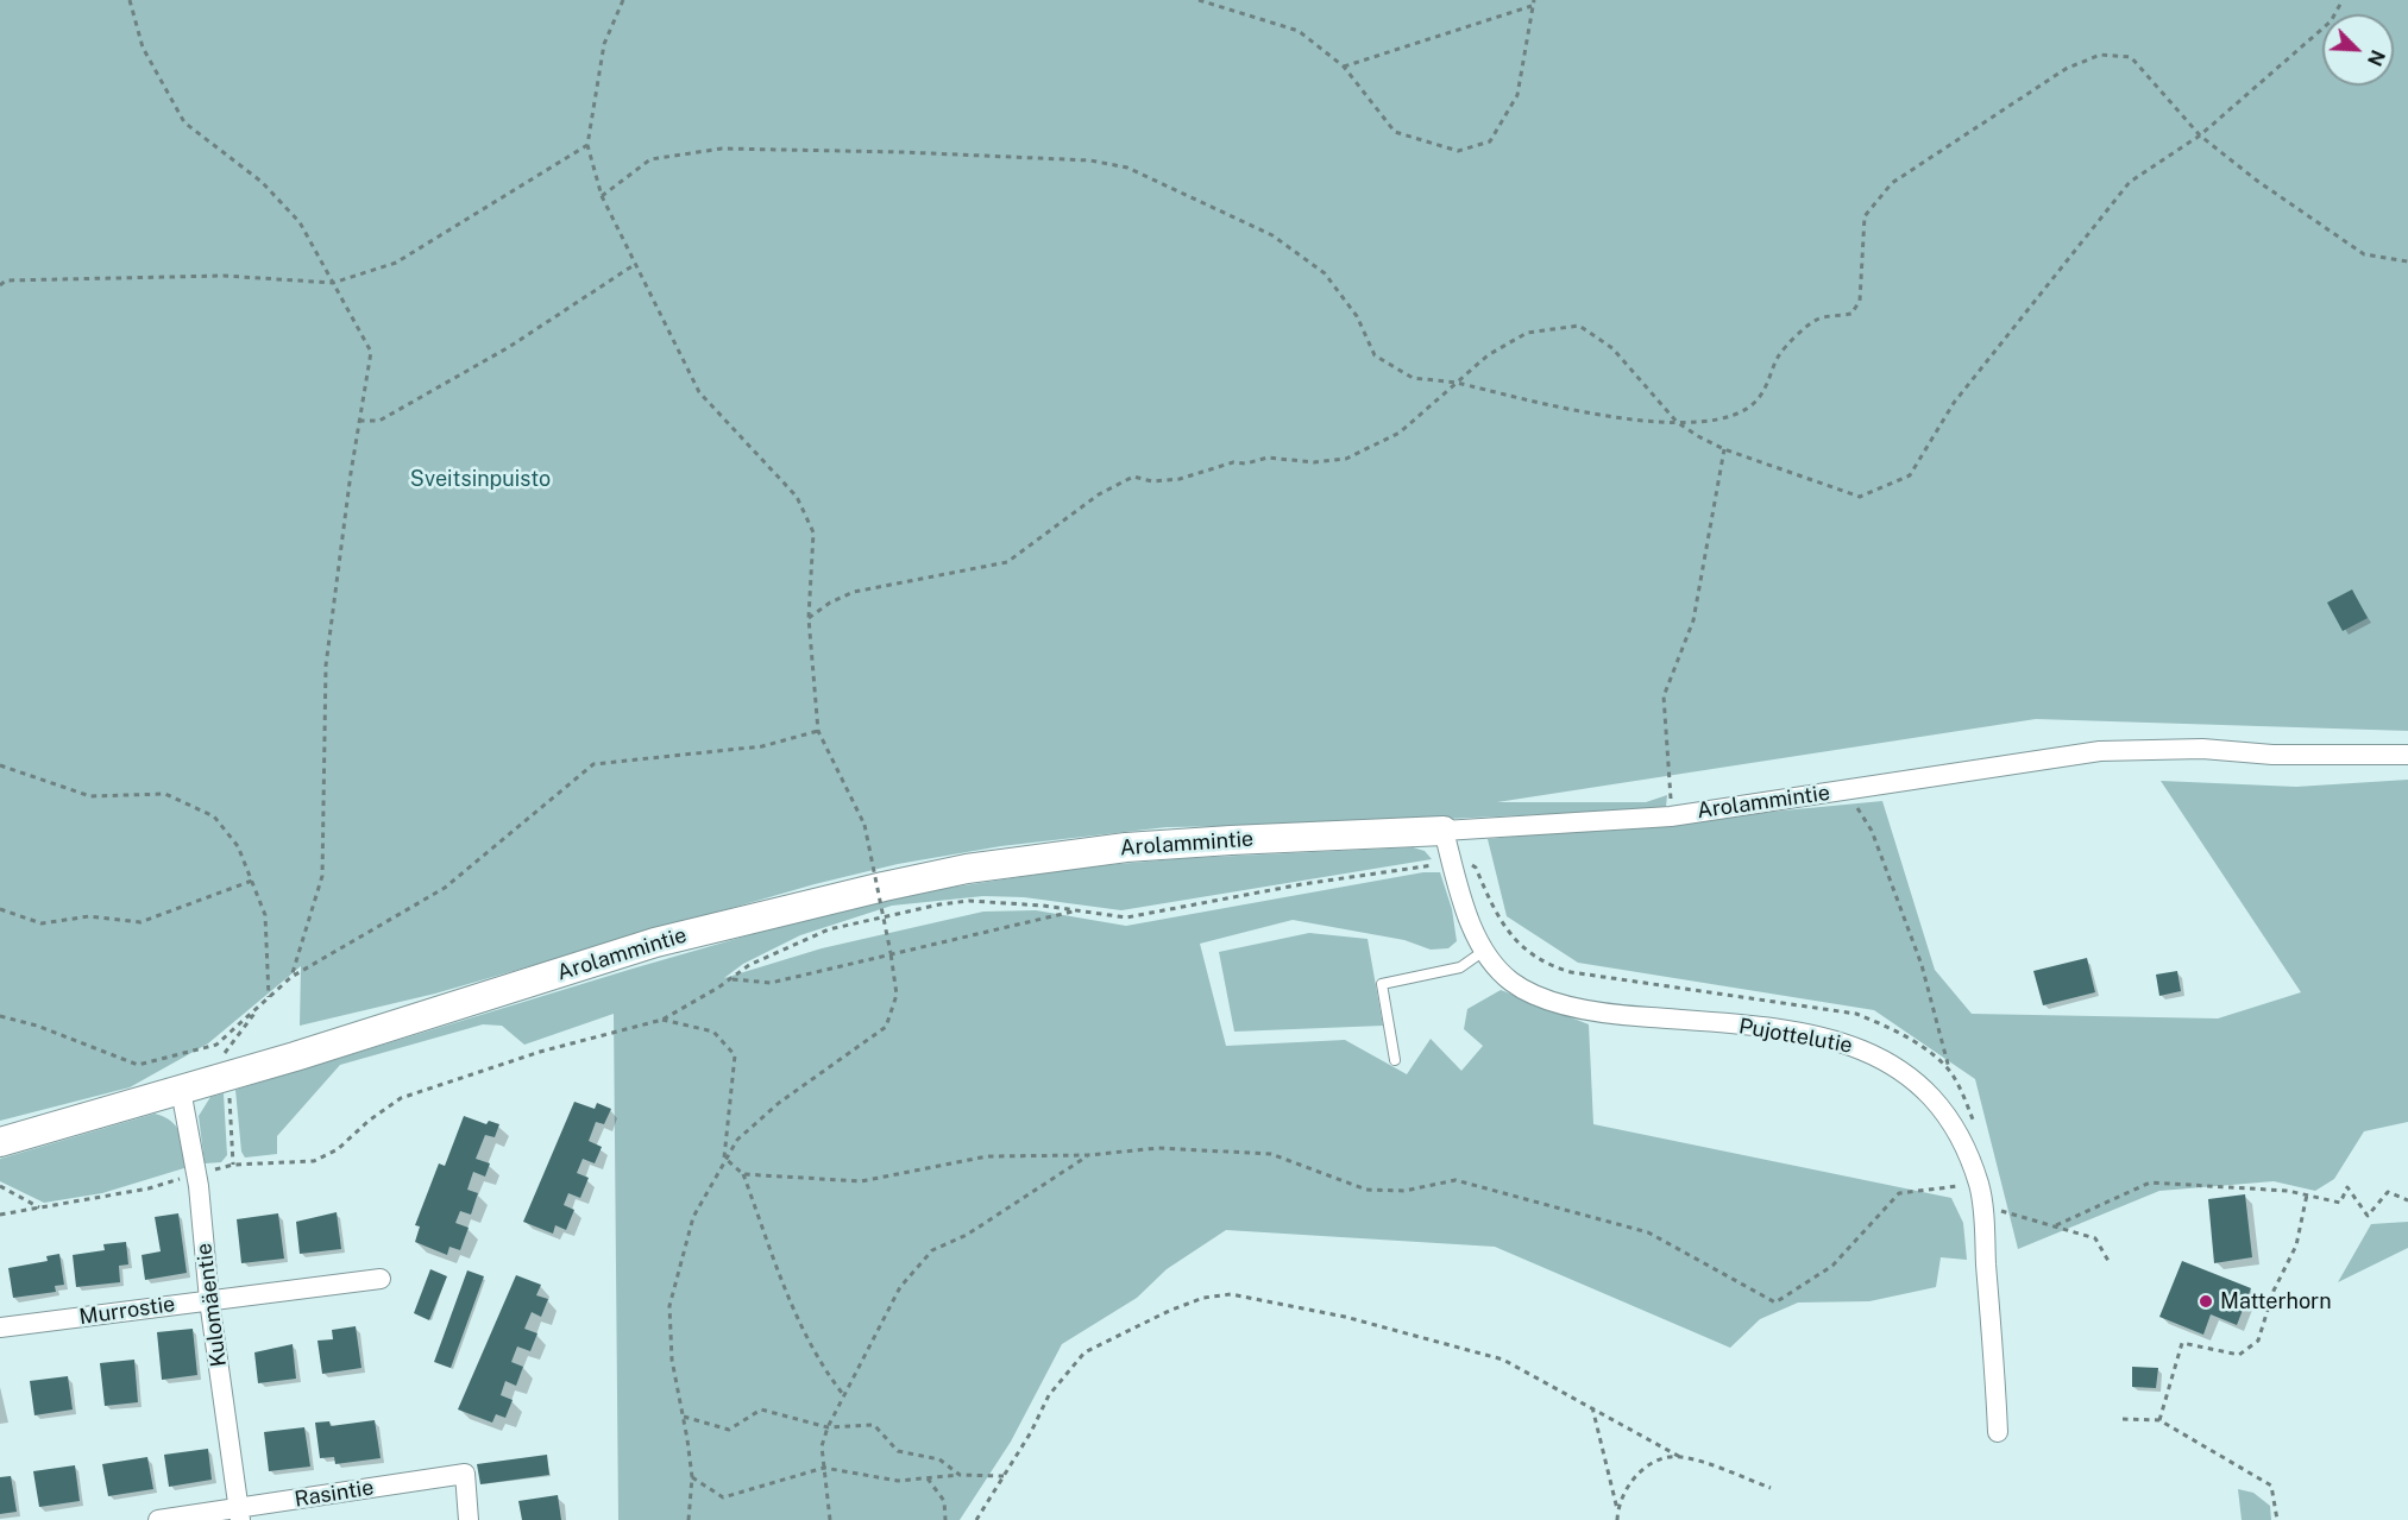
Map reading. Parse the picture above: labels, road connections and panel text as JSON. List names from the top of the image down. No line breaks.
{"streets":{"street":["Arolammintie","Pujottelutie","Kulomäentie","Murrostie","Rasintie"]},"crossings":[["Arolammintie","Pujottelutie"],["Arolammintie","Kulomäentie"],["Kulomäentie","Murrostie"],["Kulomäentie","Rasintie"]],"parks":["Sveitsinpuisto"],"places":["Matterhorn"],"north":"bottom right"}
